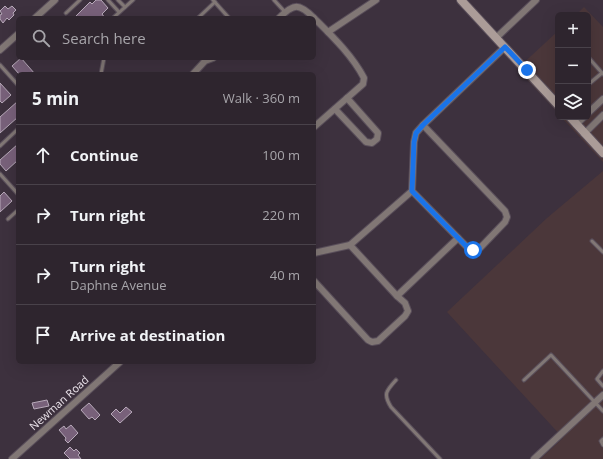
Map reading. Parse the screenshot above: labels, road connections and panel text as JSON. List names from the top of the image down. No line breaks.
{"streets":{"street":["Newman Road"]},"page":{"map_buttons":["+","−"],"search":"Search here","heading":["5 min","Walk · 360 m"],"list":[["Continue","100 m"],["Turn right","220 m"],["Turn right","Daphne Avenue","40 m"],"Arrive at destination"]}}
